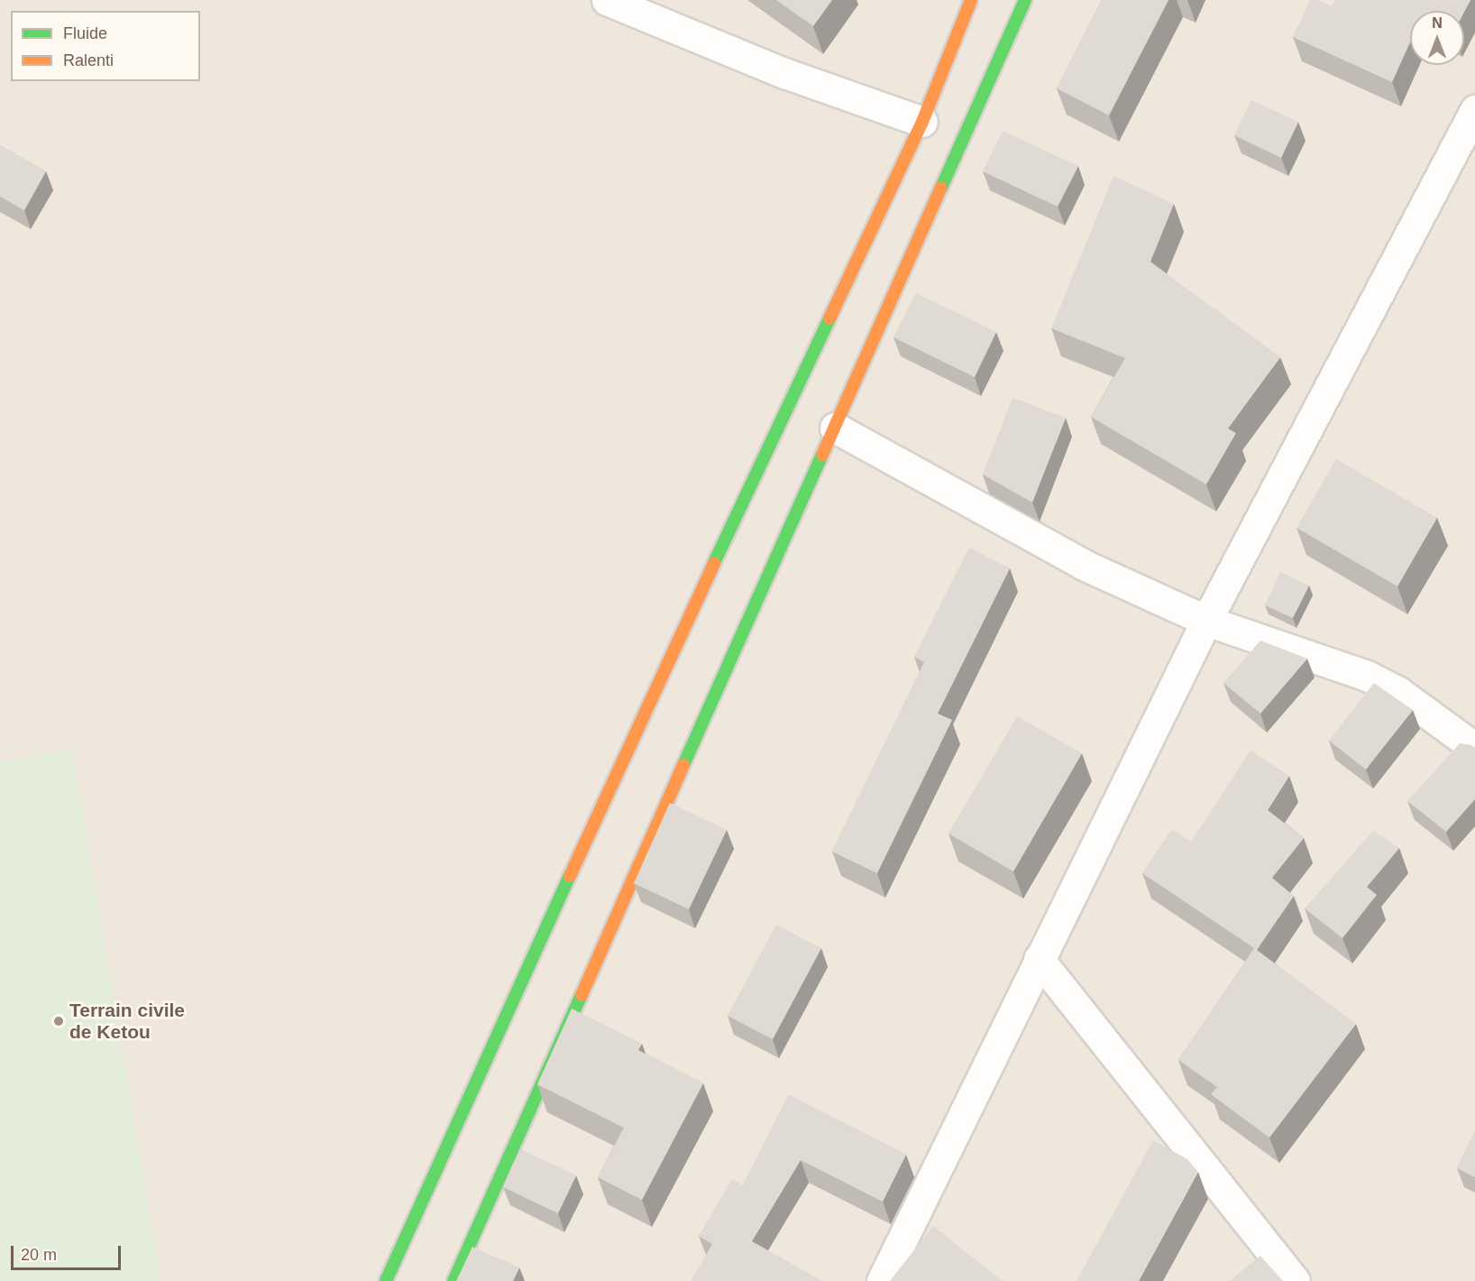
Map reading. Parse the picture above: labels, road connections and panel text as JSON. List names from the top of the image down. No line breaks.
{"places":["Terrain civile de Ketou"],"legend":["Fluide","Ralenti"],"scale_bar":"20 m","north":"top"}
